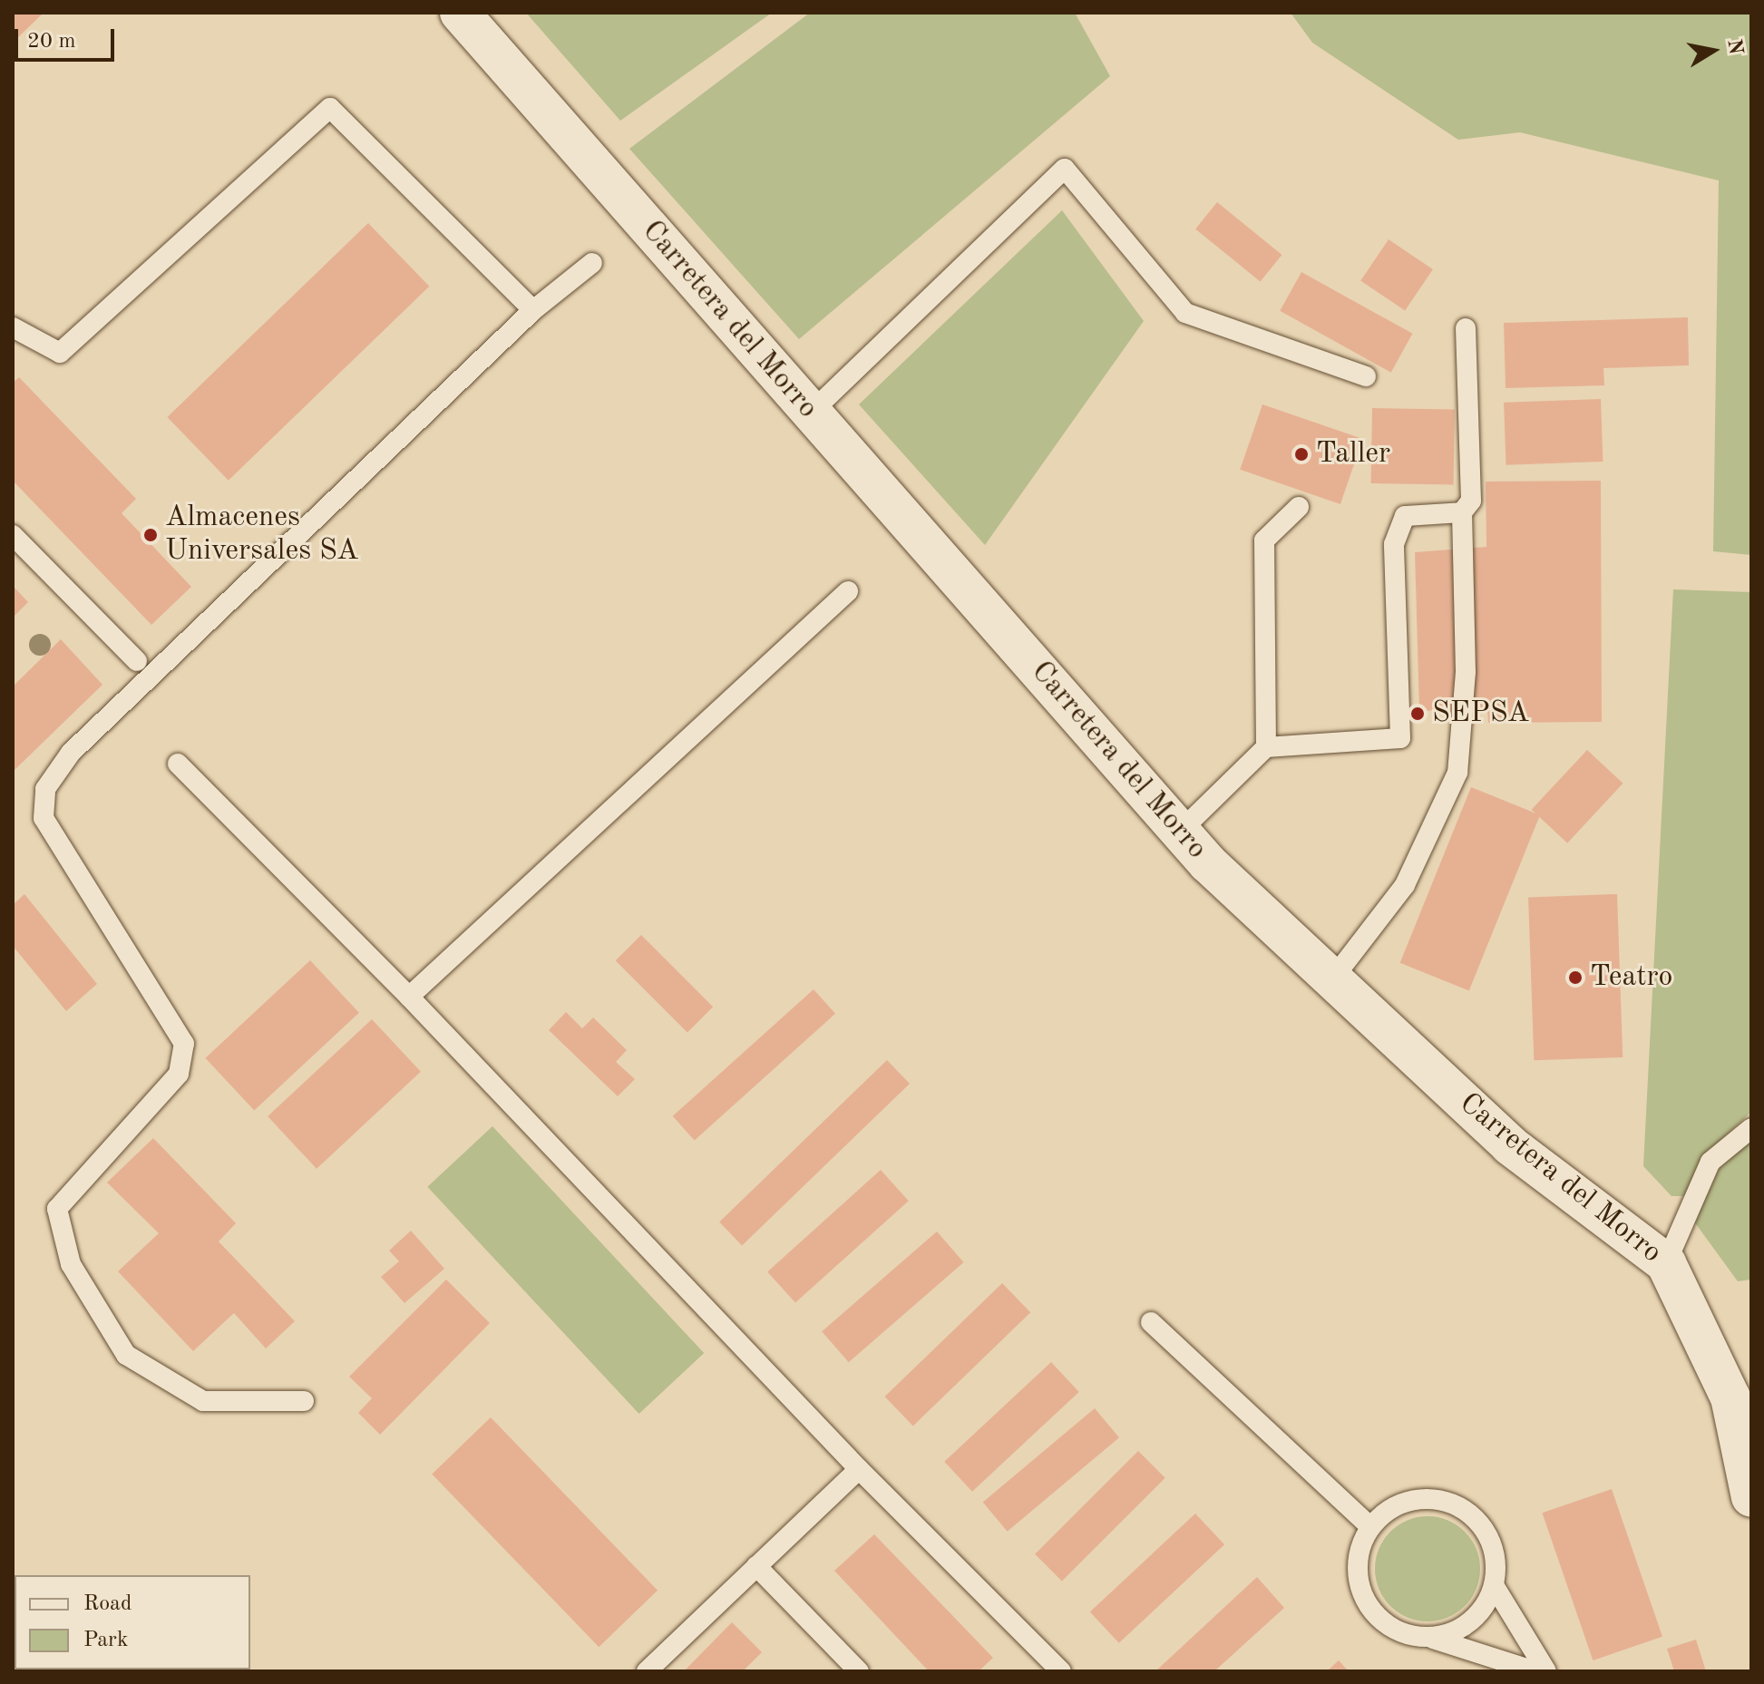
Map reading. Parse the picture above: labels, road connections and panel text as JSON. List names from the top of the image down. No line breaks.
{"streets":{"main road":["Carretera del Morro"]},"places":["Taller","Almacenes Universales SA","SEPSA","Teatro"],"legend":["Road","Park"],"scale_bar":"20 m","north":"right"}
